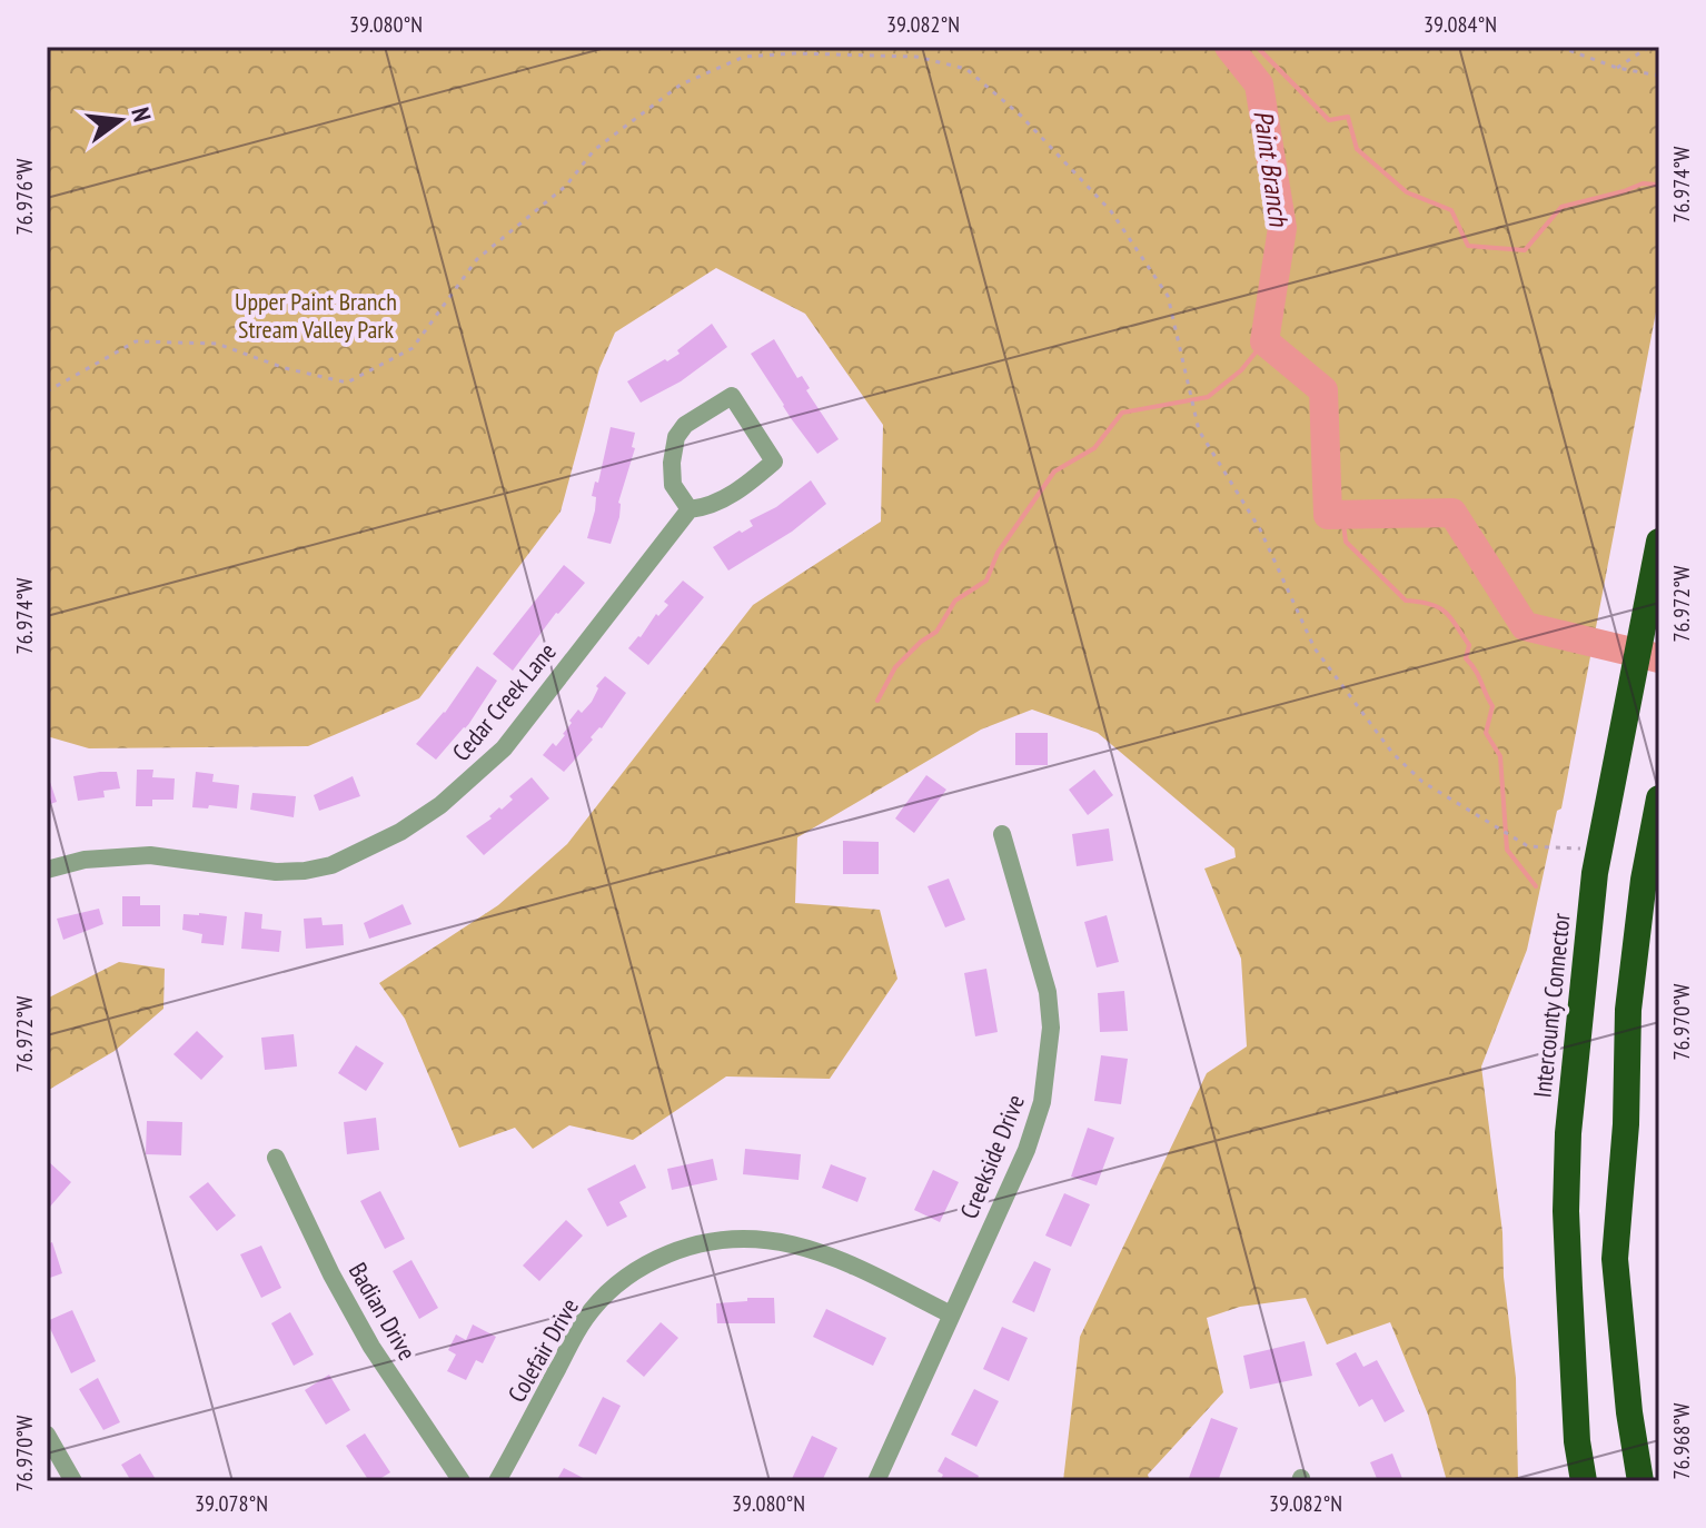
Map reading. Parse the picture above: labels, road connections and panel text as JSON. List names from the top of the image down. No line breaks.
{"streets":{"highway":["Intercounty Connector"],"street":["Cedar Creek Lane","Creekside Drive","Badian Drive","Colefair Drive"]},"crossings":[["Creekside Drive","Colefair Drive"]],"water":["Paint Branch"],"parks":["Upper Paint Branch Stream Valley Park"],"north":"right","coordinates":["39.080°N","39.082°N","39.084°N","76.974°W","76.976°W","76.972°W","76.970°W","76.968°W","39.078°N"]}
